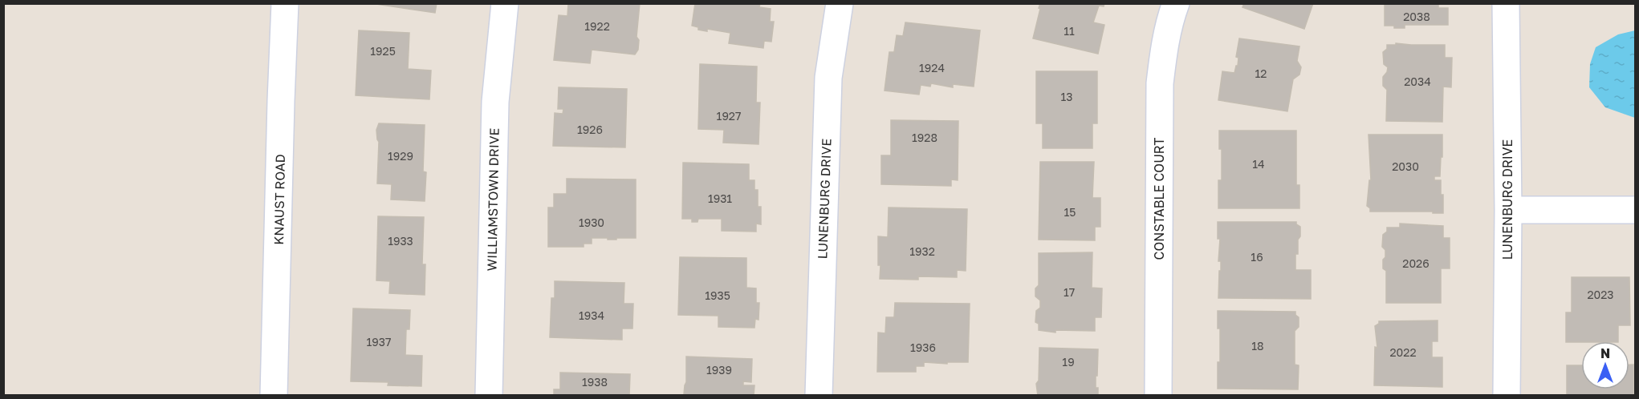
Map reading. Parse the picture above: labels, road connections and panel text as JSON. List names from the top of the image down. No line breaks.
{"streets":{"street":["LUNENBURG DRIVE","CONSTABLE COURT","KNAUST ROAD","WILLIAMSTOWN DRIVE"]},"house_numbers":["2038","1922","11","1925","1924","12","2034","13","1927","1926","1928","1929","14","2030","1931","15","1930","1933","1932","16","2026","17","2023","1935","1934","1937","18","1936","2022","19","1939","1938"],"north":"top"}
